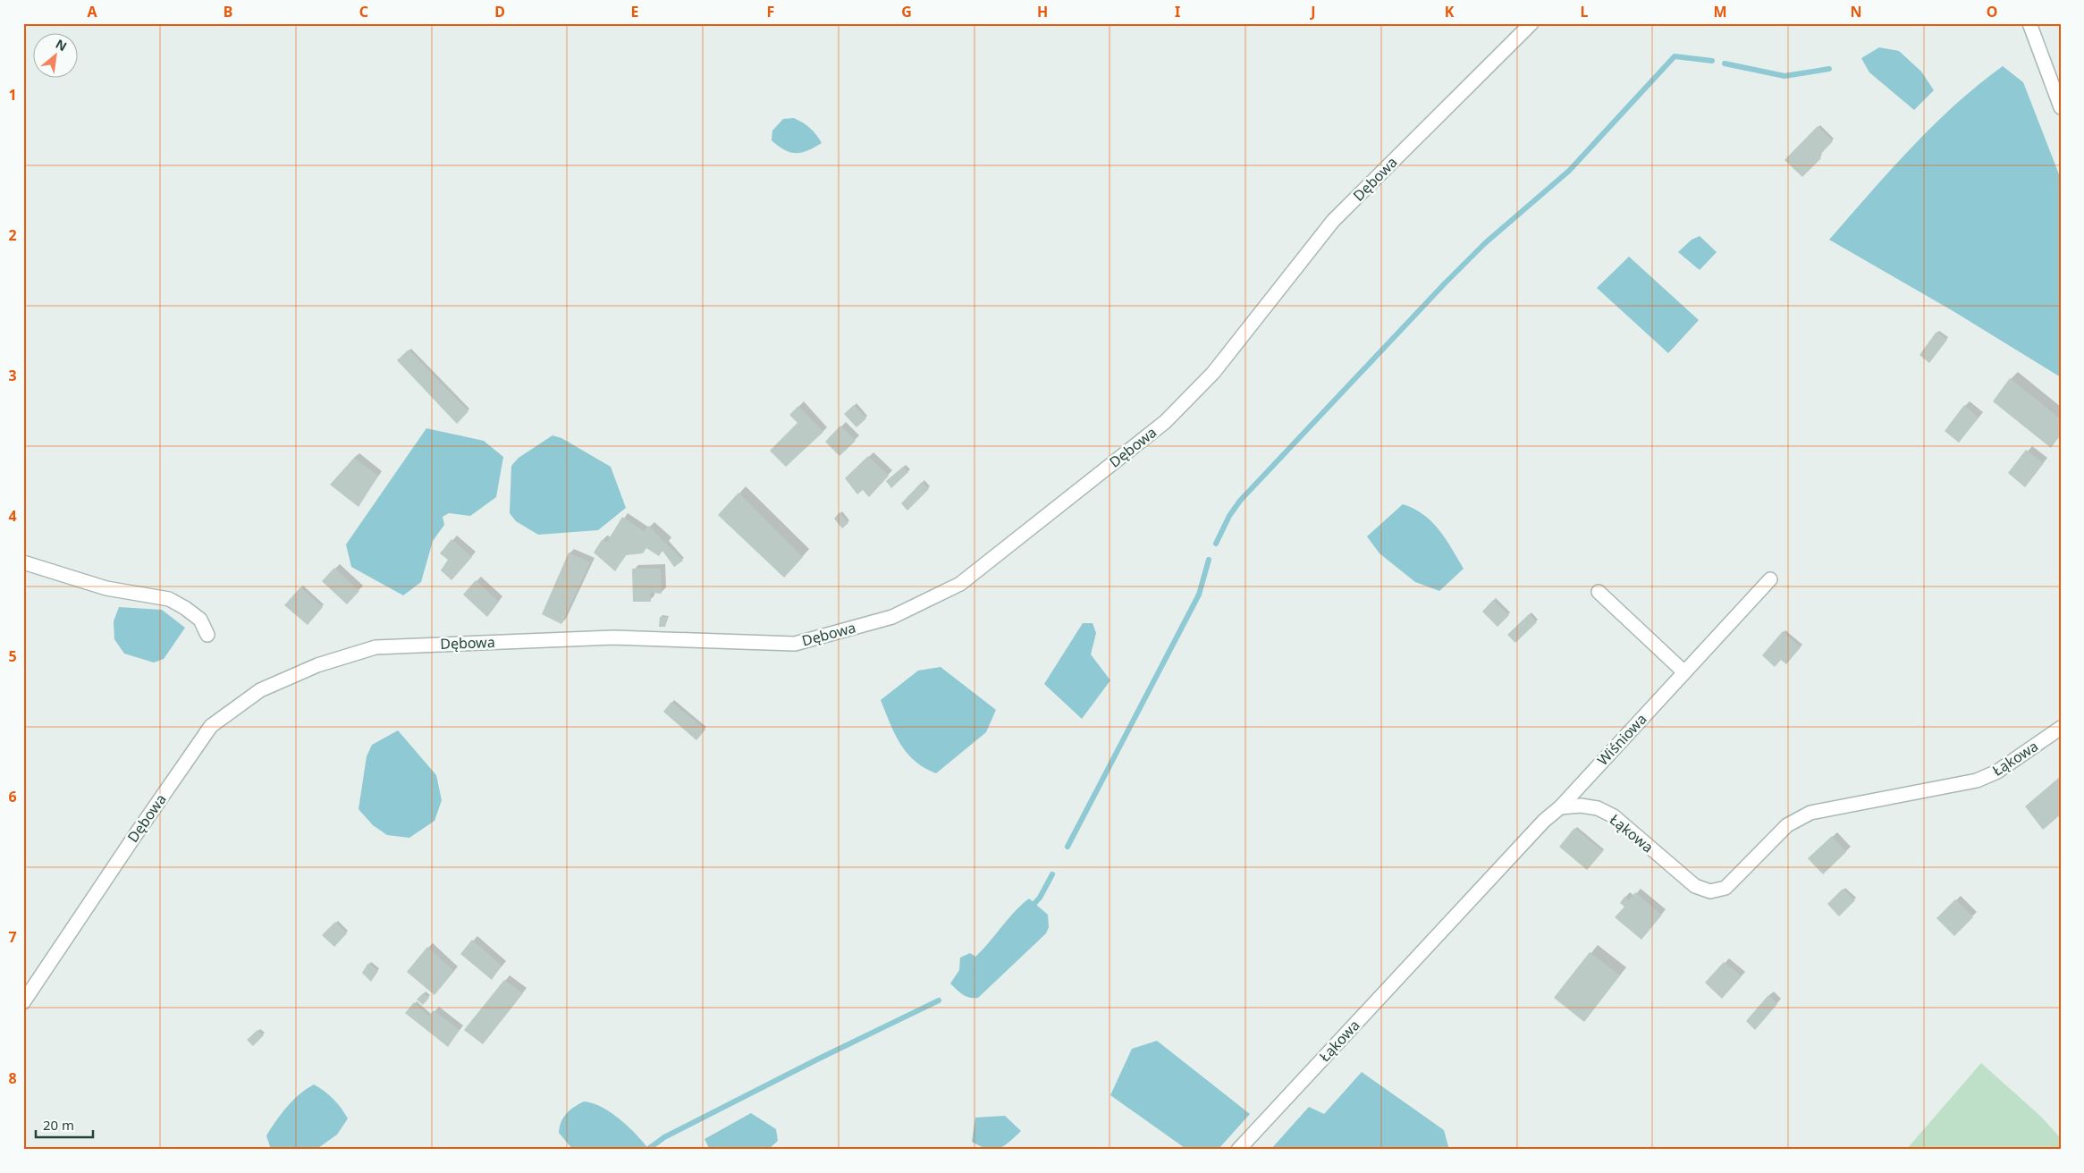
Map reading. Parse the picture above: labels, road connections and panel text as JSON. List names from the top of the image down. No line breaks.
{"streets":{"street":["Dębowa","Wiśniowa","Łąkowa"]},"crossings":[["Wiśniowa","Łąkowa"]],"scale_bar":"20 m","north":"top right","grid":{"columns":["A","B","C","D","E","F","G","H","I","J","K","L","M","N","O"],"rows":["1","2","3","4","5","6","7","8"]}}
